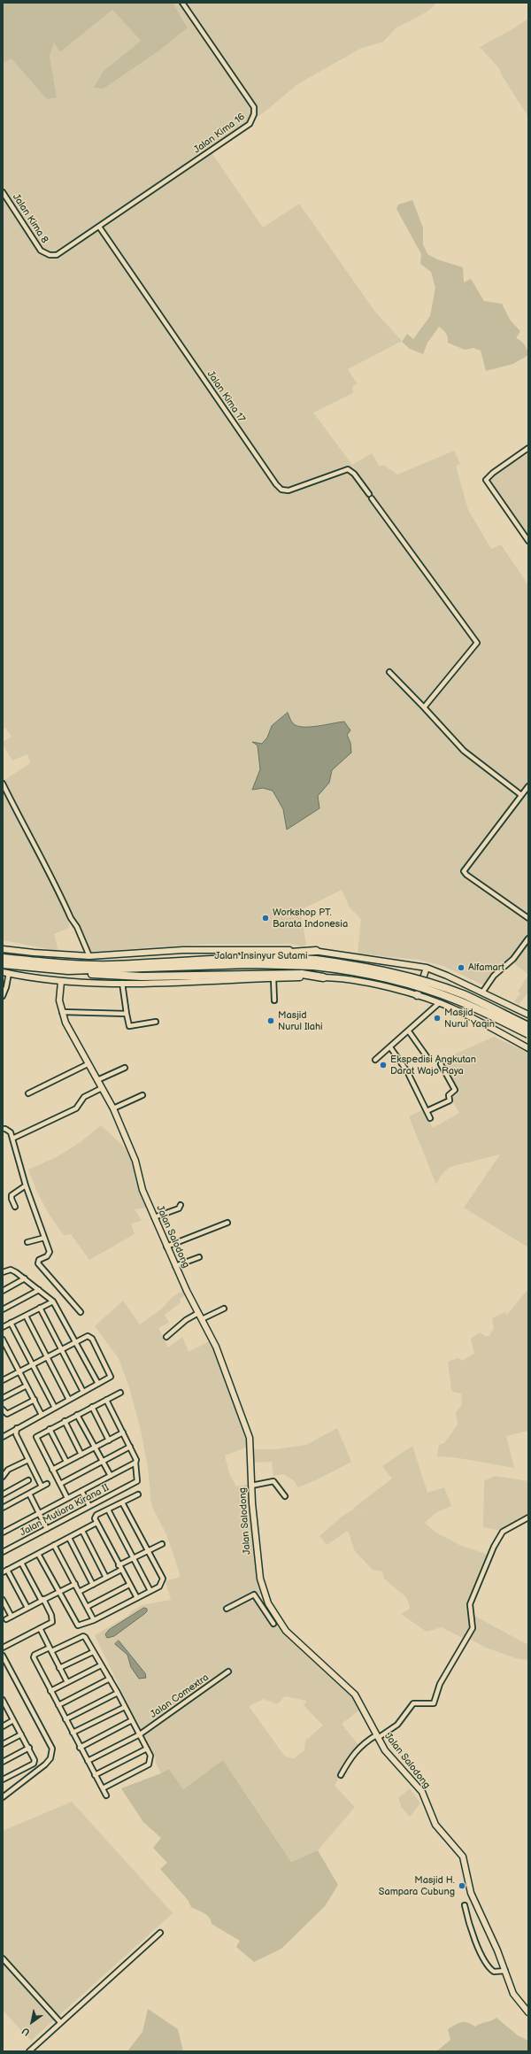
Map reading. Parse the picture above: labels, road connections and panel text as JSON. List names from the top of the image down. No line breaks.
{"streets":{"highway":["Jalan Insinyur Sutami"],"street":["Jalan Kima 16","Jalan Kima 8","Jalan Kima 17","Jalan Salodong","Jalan Mutiara Kirana II","Jalan Comextra"]},"crossings":[["Jalan Kima 16","Jalan Kima 8"],["Jalan Kima 16","Jalan Kima 17"],["Jalan Kima 8","Jalan Kima 17"]],"places":["Workshop PT. Barata Indonesia","Alfamart","Masjid Nurul Yaqin","Masjid Nurul Ilahi","Ekspedisi Angkutan Darat Wajo Raya","Masjid H. Sampara Cubung"],"north":"bottom left"}
